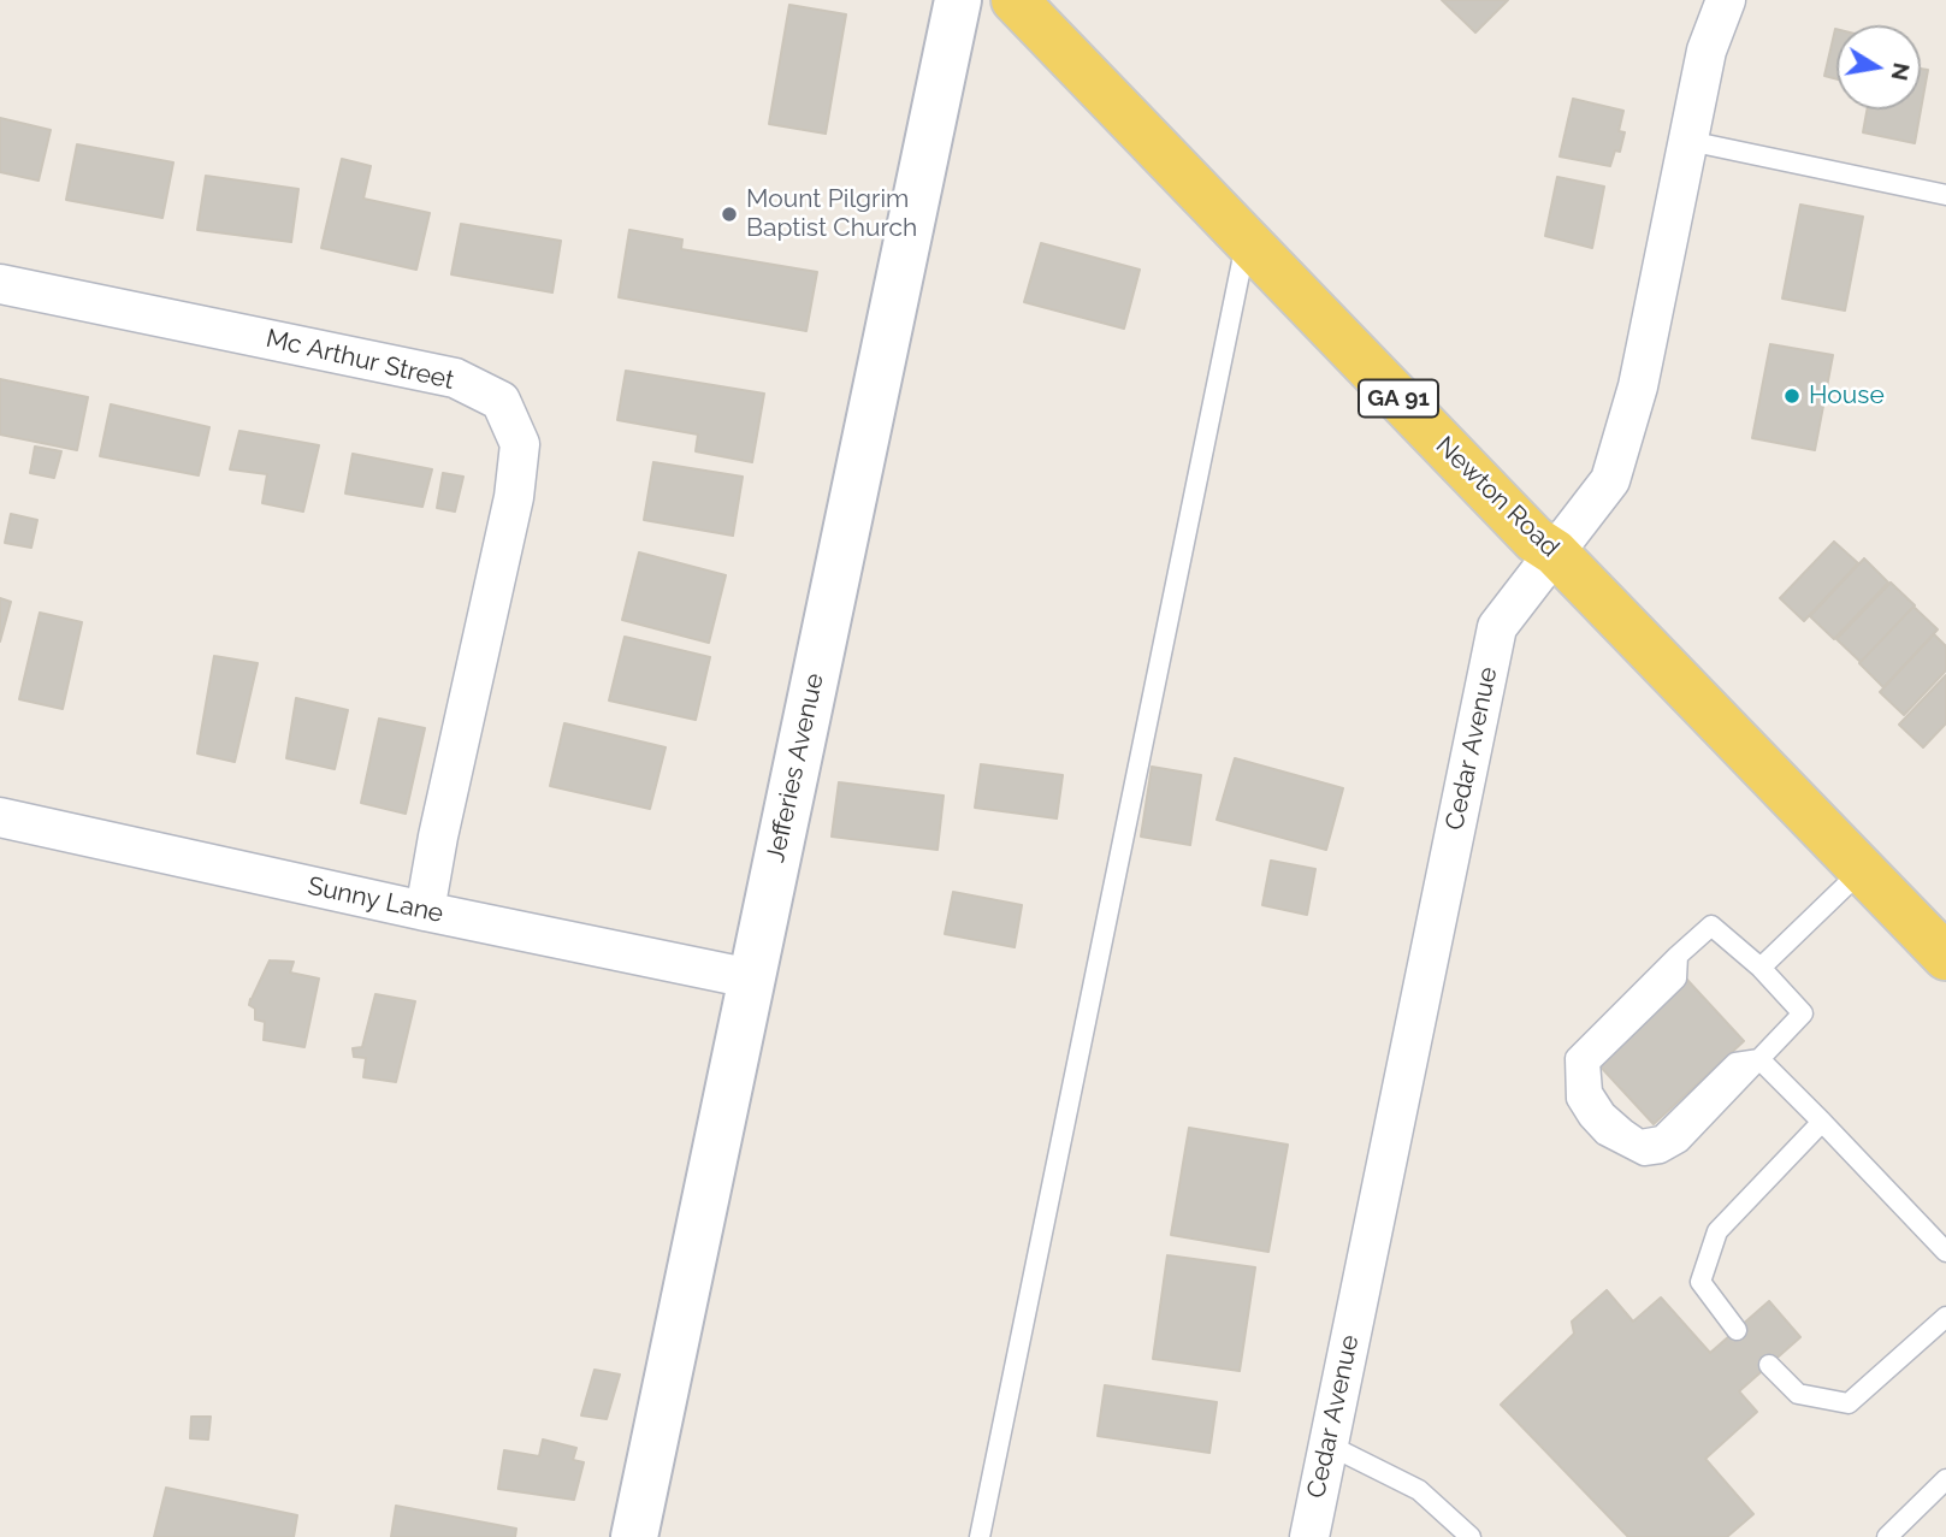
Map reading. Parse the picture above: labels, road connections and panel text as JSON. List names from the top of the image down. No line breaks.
{"streets":{"main road":["GA 91","Newton Road"],"street":["Mc Arthur Street","Cedar Avenue","Jefferies Avenue","Sunny Lane"]},"crossings":[["Mc Arthur Street","Sunny Lane"],["Newton Road","Cedar Avenue"],["Jefferies Avenue","Sunny Lane"]],"places":["Mount Pilgrim Baptist Church","House"],"north":"right"}
